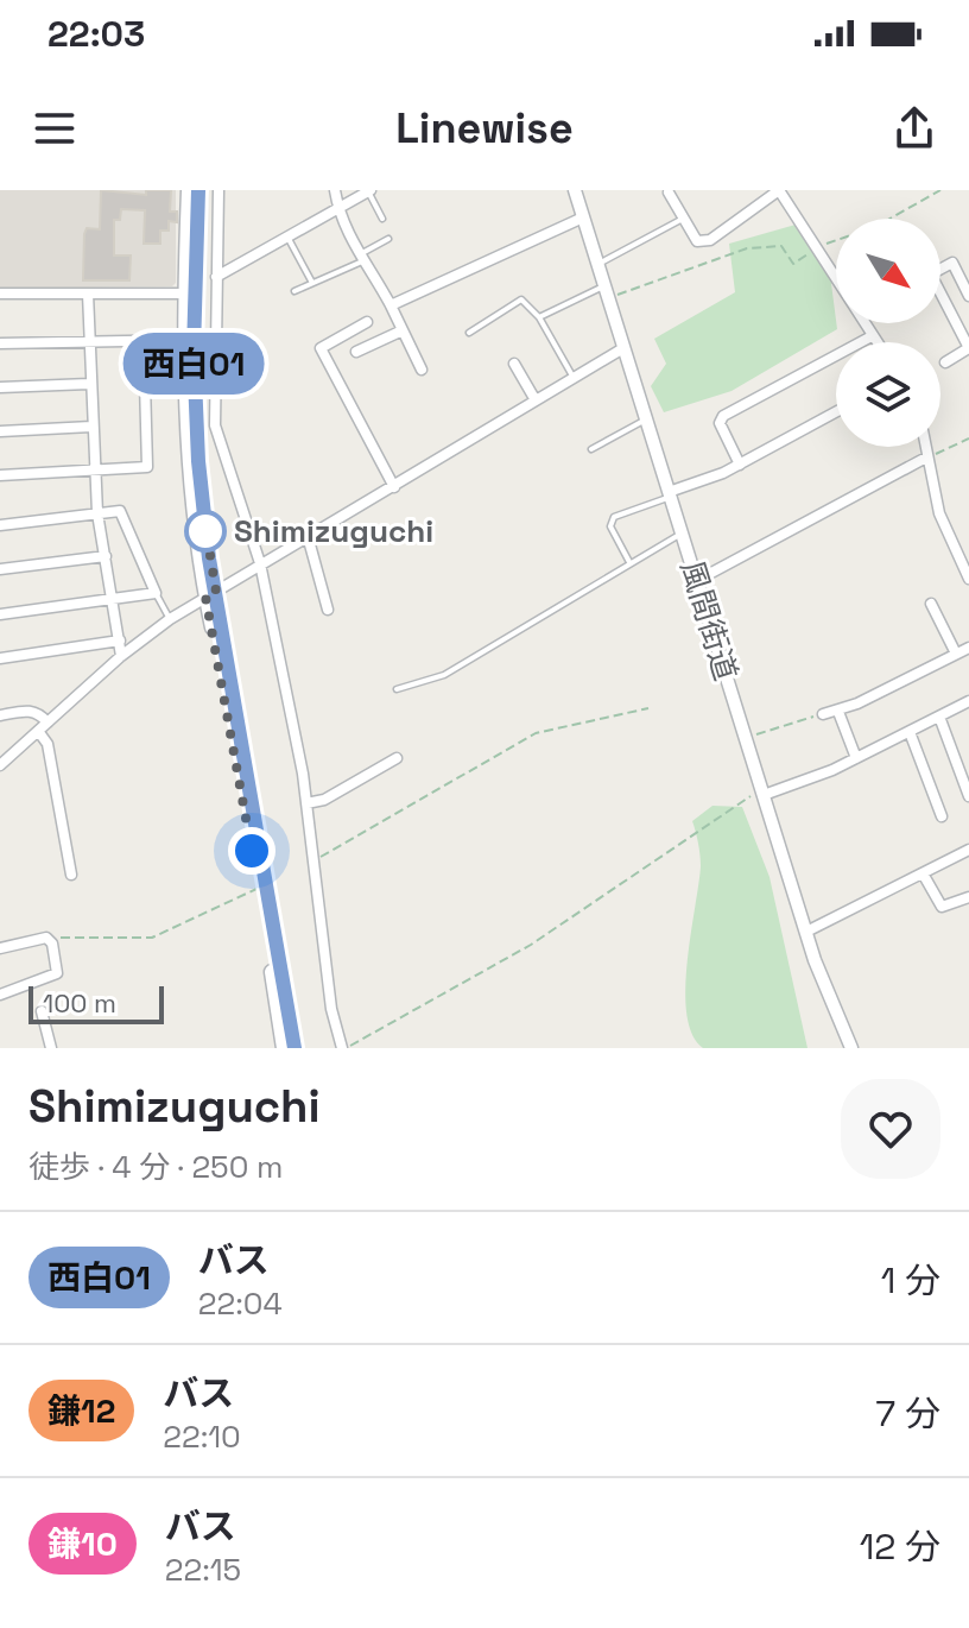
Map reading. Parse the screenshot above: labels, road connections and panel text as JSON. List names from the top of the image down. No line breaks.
{"streets":{"street":["風間街道"]},"places":["Shimizuguchi"],"lines":["bus line 西白01"],"scale_bar":"100 m","north":"bottom right","page":{"status":"22:03","header":"Linewise","on_map":"西白01","scale":"100 m","heading":["Shimizuguchi","徒歩 · 4 分 · 250 m"],"list":[{"mark":"西白01","name":"バス","note":"22:04","value":"1 分"},{"mark":"鎌12","name":"バス","note":"22:10","value":"7 分"},{"mark":"鎌10","name":"バス","note":"22:15","value":"12 分"}]}}
